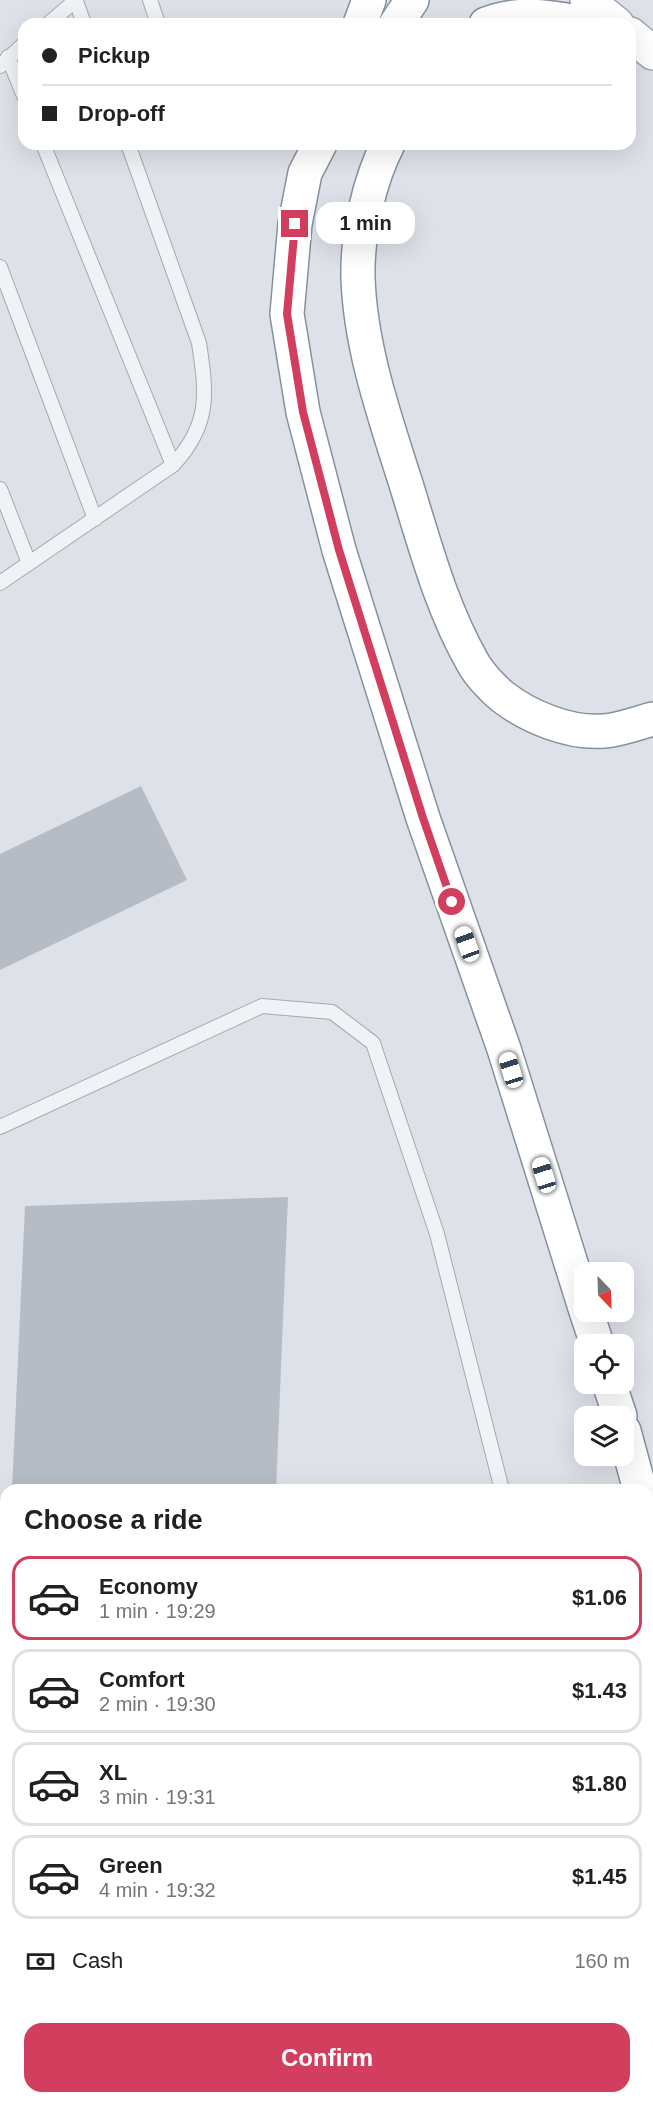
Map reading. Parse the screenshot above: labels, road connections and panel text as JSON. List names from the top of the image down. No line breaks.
{"north":"bottom right","page":{"banner":["Pickup","Drop-off"],"bubble":"1 min","heading":"Choose a ride","list":[{"name":"Economy","note":"1 min · 19:29","value":"$1.06"},{"name":"Comfort","note":"2 min · 19:30","value":"$1.43"},{"name":"XL","note":"3 min · 19:31","value":"$1.80"},{"name":"Green","note":"4 min · 19:32","value":"$1.45"}],"pay":["Cash","160 m"],"buttons":"Confirm"}}
